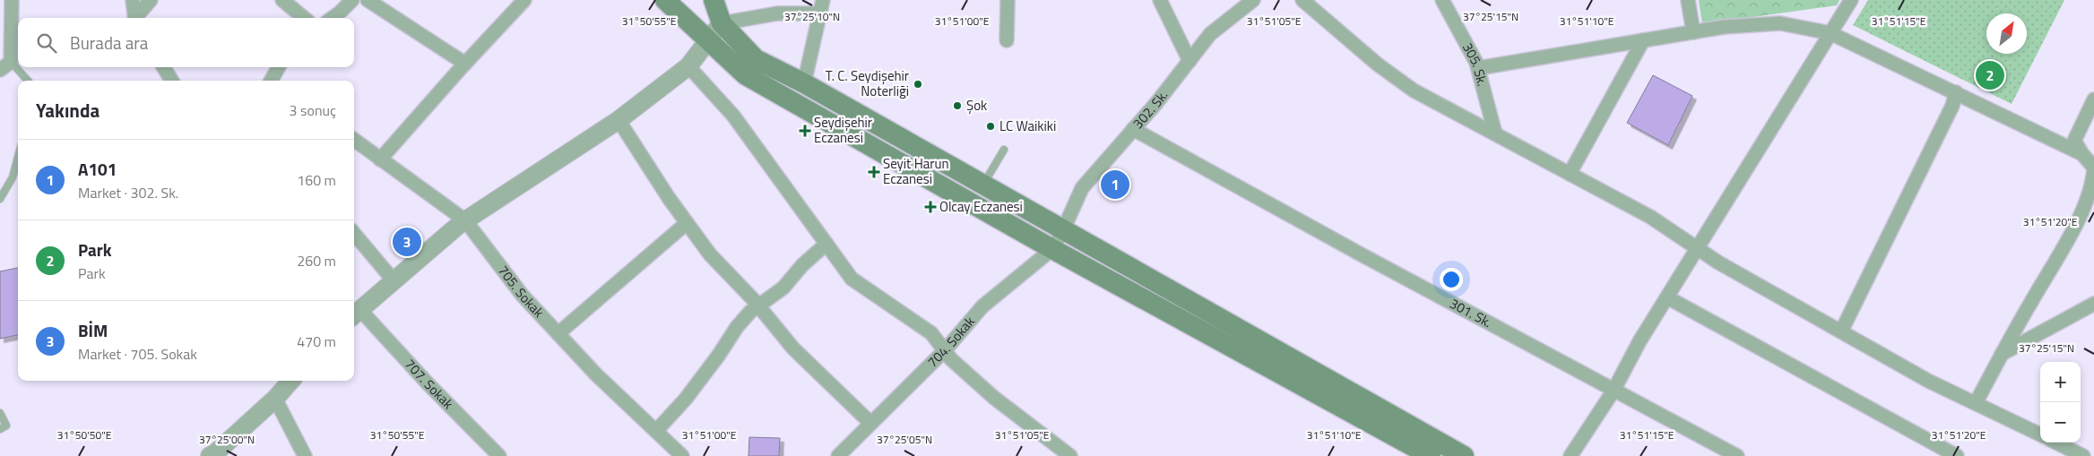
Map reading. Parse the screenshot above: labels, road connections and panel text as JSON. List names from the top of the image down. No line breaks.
{"streets":{"street":["305. Sk.","302. Sk.","705. Sokak","301. Sk.","704. Sokak","707. Sokak"]},"crossings":[["302. Sk.","301. Sk."],["302. Sk.","704. Sokak"]],"places":{"other":["T. C. Seydişehir Noterliği","Şok","LC Waikiki"],"health":["Seydişehir Eczanesi","Seyit Harun Eczanesi","Olcay Eczanesi"]},"north":"top right","page":{"search":"Burada ara","pins":["2","1","3"],"heading":["Yakında","3 sonuç"],"list":[{"mark":"1","name":"A101","note":"Market · 302. Sk.","value":"160 m"},{"mark":"2","name":"Park","note":"Park","value":"260 m"},{"mark":"3","name":"BİM","note":"Market · 705. Sokak","value":"470 m"}],"map_buttons":["+","−"]},"coordinates":["37°25'10\"N","37°25'15\"N","31°51'15\"E","31°51'00\"E","31°51'10\"E","31°50'55\"E","31°51'05\"E","31°51'20\"E","31°50'50\"E","37°25'00\"N","37°25'05\"N"]}
